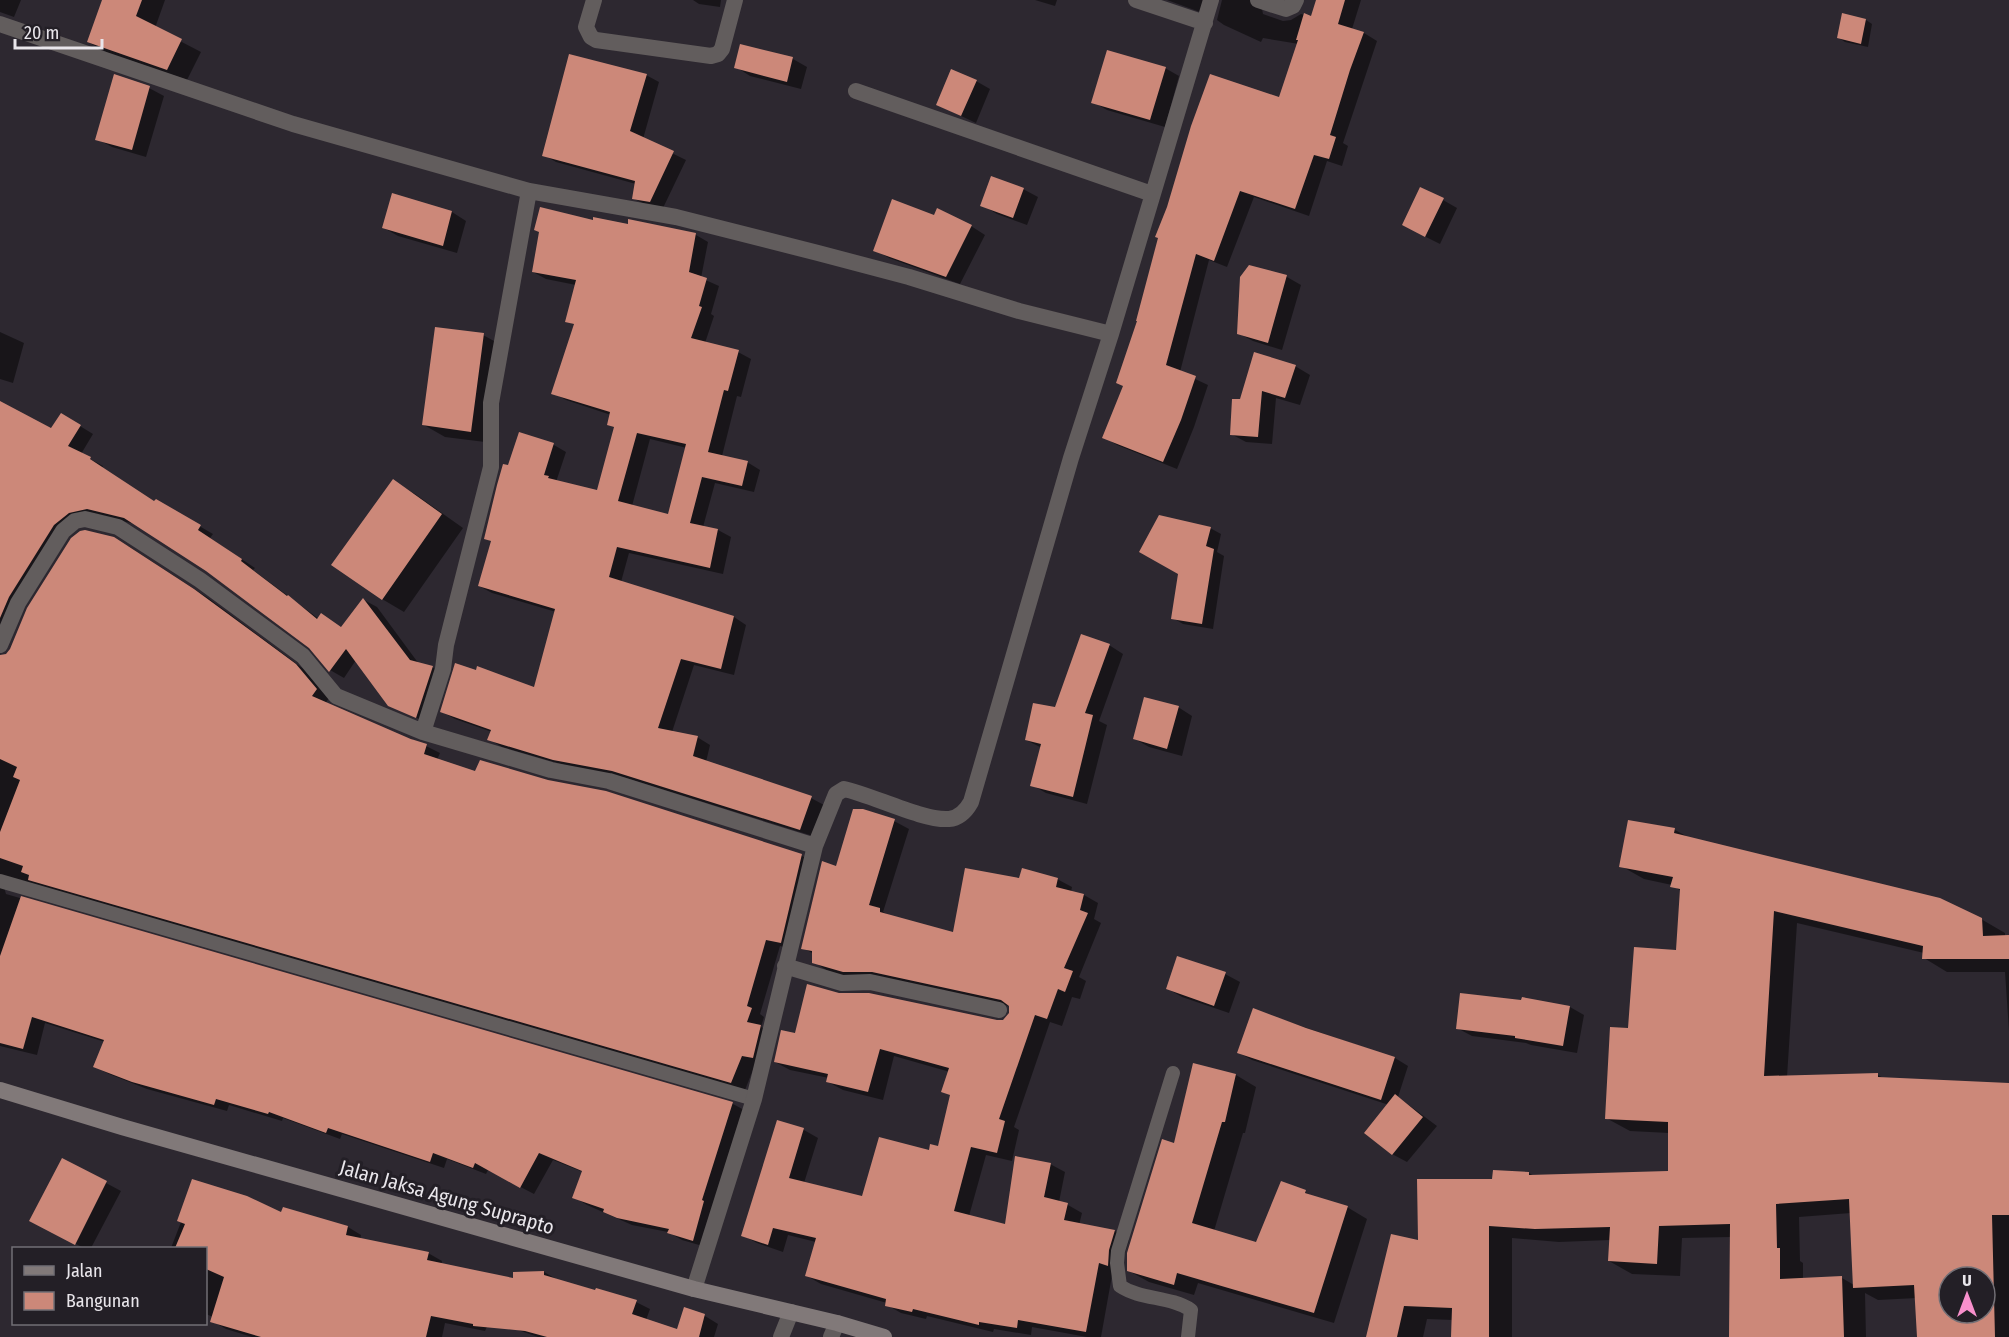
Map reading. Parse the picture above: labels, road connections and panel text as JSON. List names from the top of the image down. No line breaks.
{"streets":{"main road":["Jalan Jaksa Agung Suprapto"]},"legend":["Jalan","Bangunan"],"scale_bar":"20 m","north":"top"}
